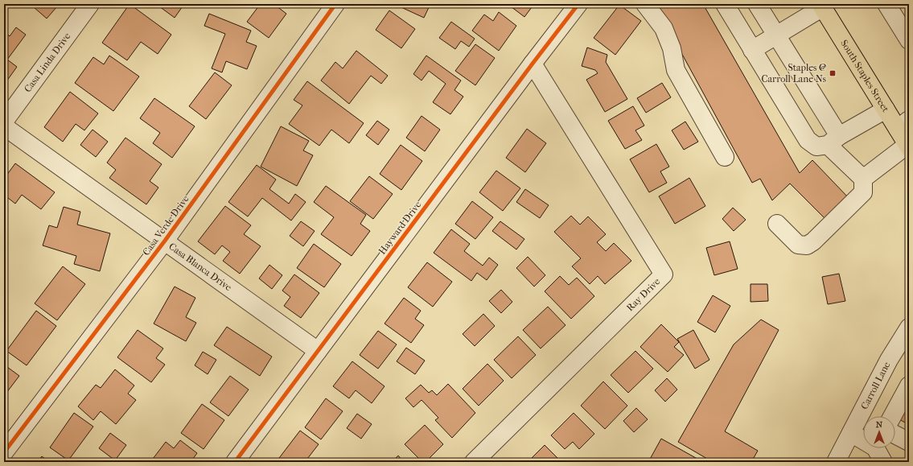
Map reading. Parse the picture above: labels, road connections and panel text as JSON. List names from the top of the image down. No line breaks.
{"streets":{"main road":["South Staples Street"],"street":["Casa Linda Drive","Casa Verde Drive","Hayward Drive","Casa Blanca Drive","Ray Drive","Carroll Lane"]},"crossings":[["Casa Verde Drive","Casa Blanca Drive"],["Hayward Drive","Casa Blanca Drive"],["Hayward Drive","Ray Drive"]],"places":{"transit":["Staples @ Carroll Lane Ns"]},"north":"top"}
